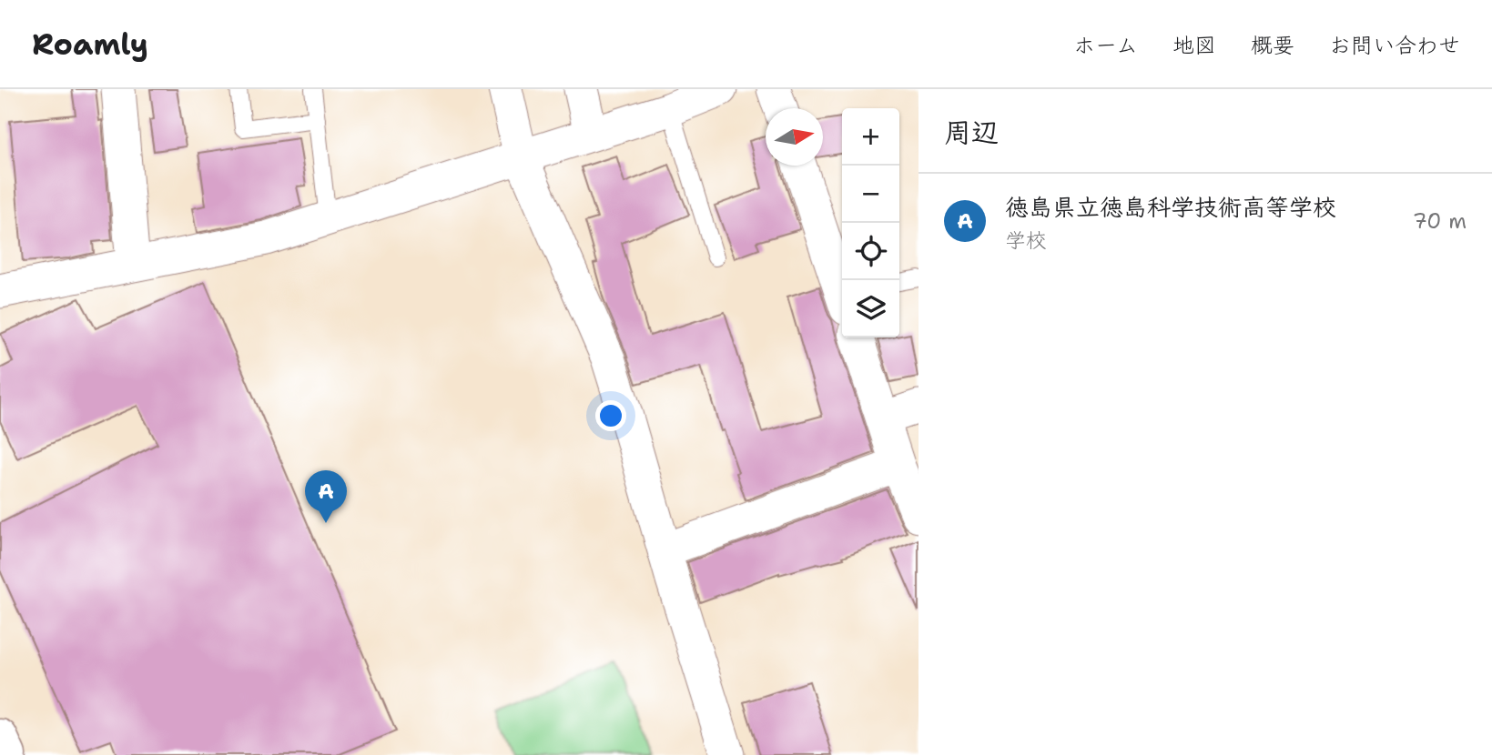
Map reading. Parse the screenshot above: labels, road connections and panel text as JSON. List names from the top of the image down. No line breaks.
{"north":"right","page":{"header":"Roamly","nav":["ホーム","地図","概要","お問い合わせ"],"heading":"周辺","map_buttons":["+","−"],"list":[{"mark":"A","name":"徳島県立徳島科学技術高等学校","note":"学校","value":"70 m"}],"pins":"A"}}
